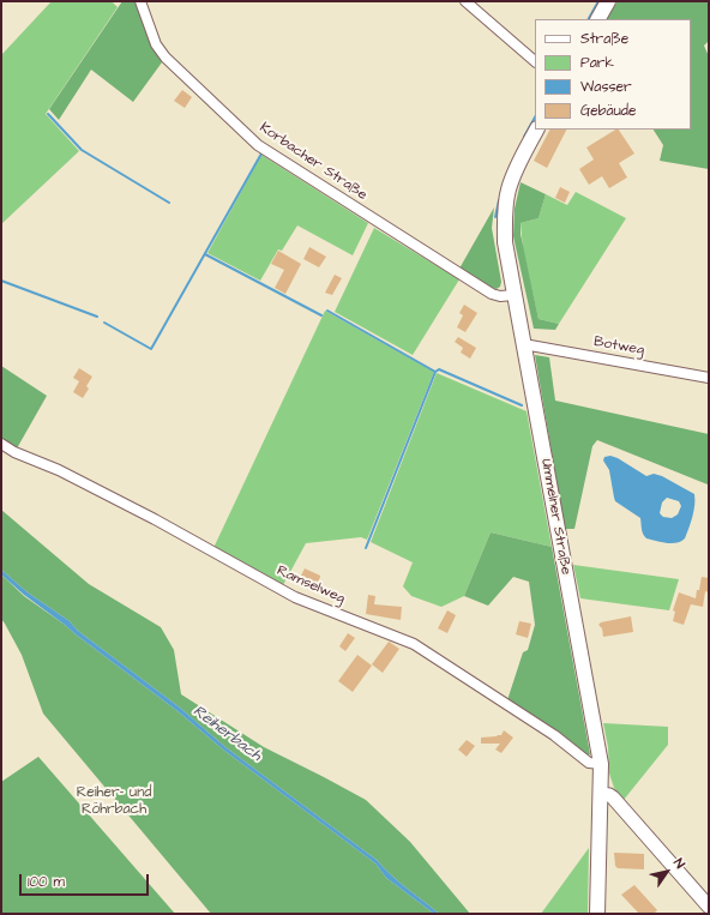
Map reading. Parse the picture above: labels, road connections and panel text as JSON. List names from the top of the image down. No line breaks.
{"streets":{"main road":["Ummelner Straße"],"street":["Korbacher Straße","Botweg","Ramselweg"]},"crossings":[["Korbacher Straße","Ummelner Straße"],["Botweg","Ummelner Straße"],["Ummelner Straße","Ramselweg"]],"water":["Reiherbach"],"parks":["Reiher- und Röhrbach"],"legend":["Straße","Park","Wasser","Gebäude"],"scale_bar":"100 m","north":"top right"}
